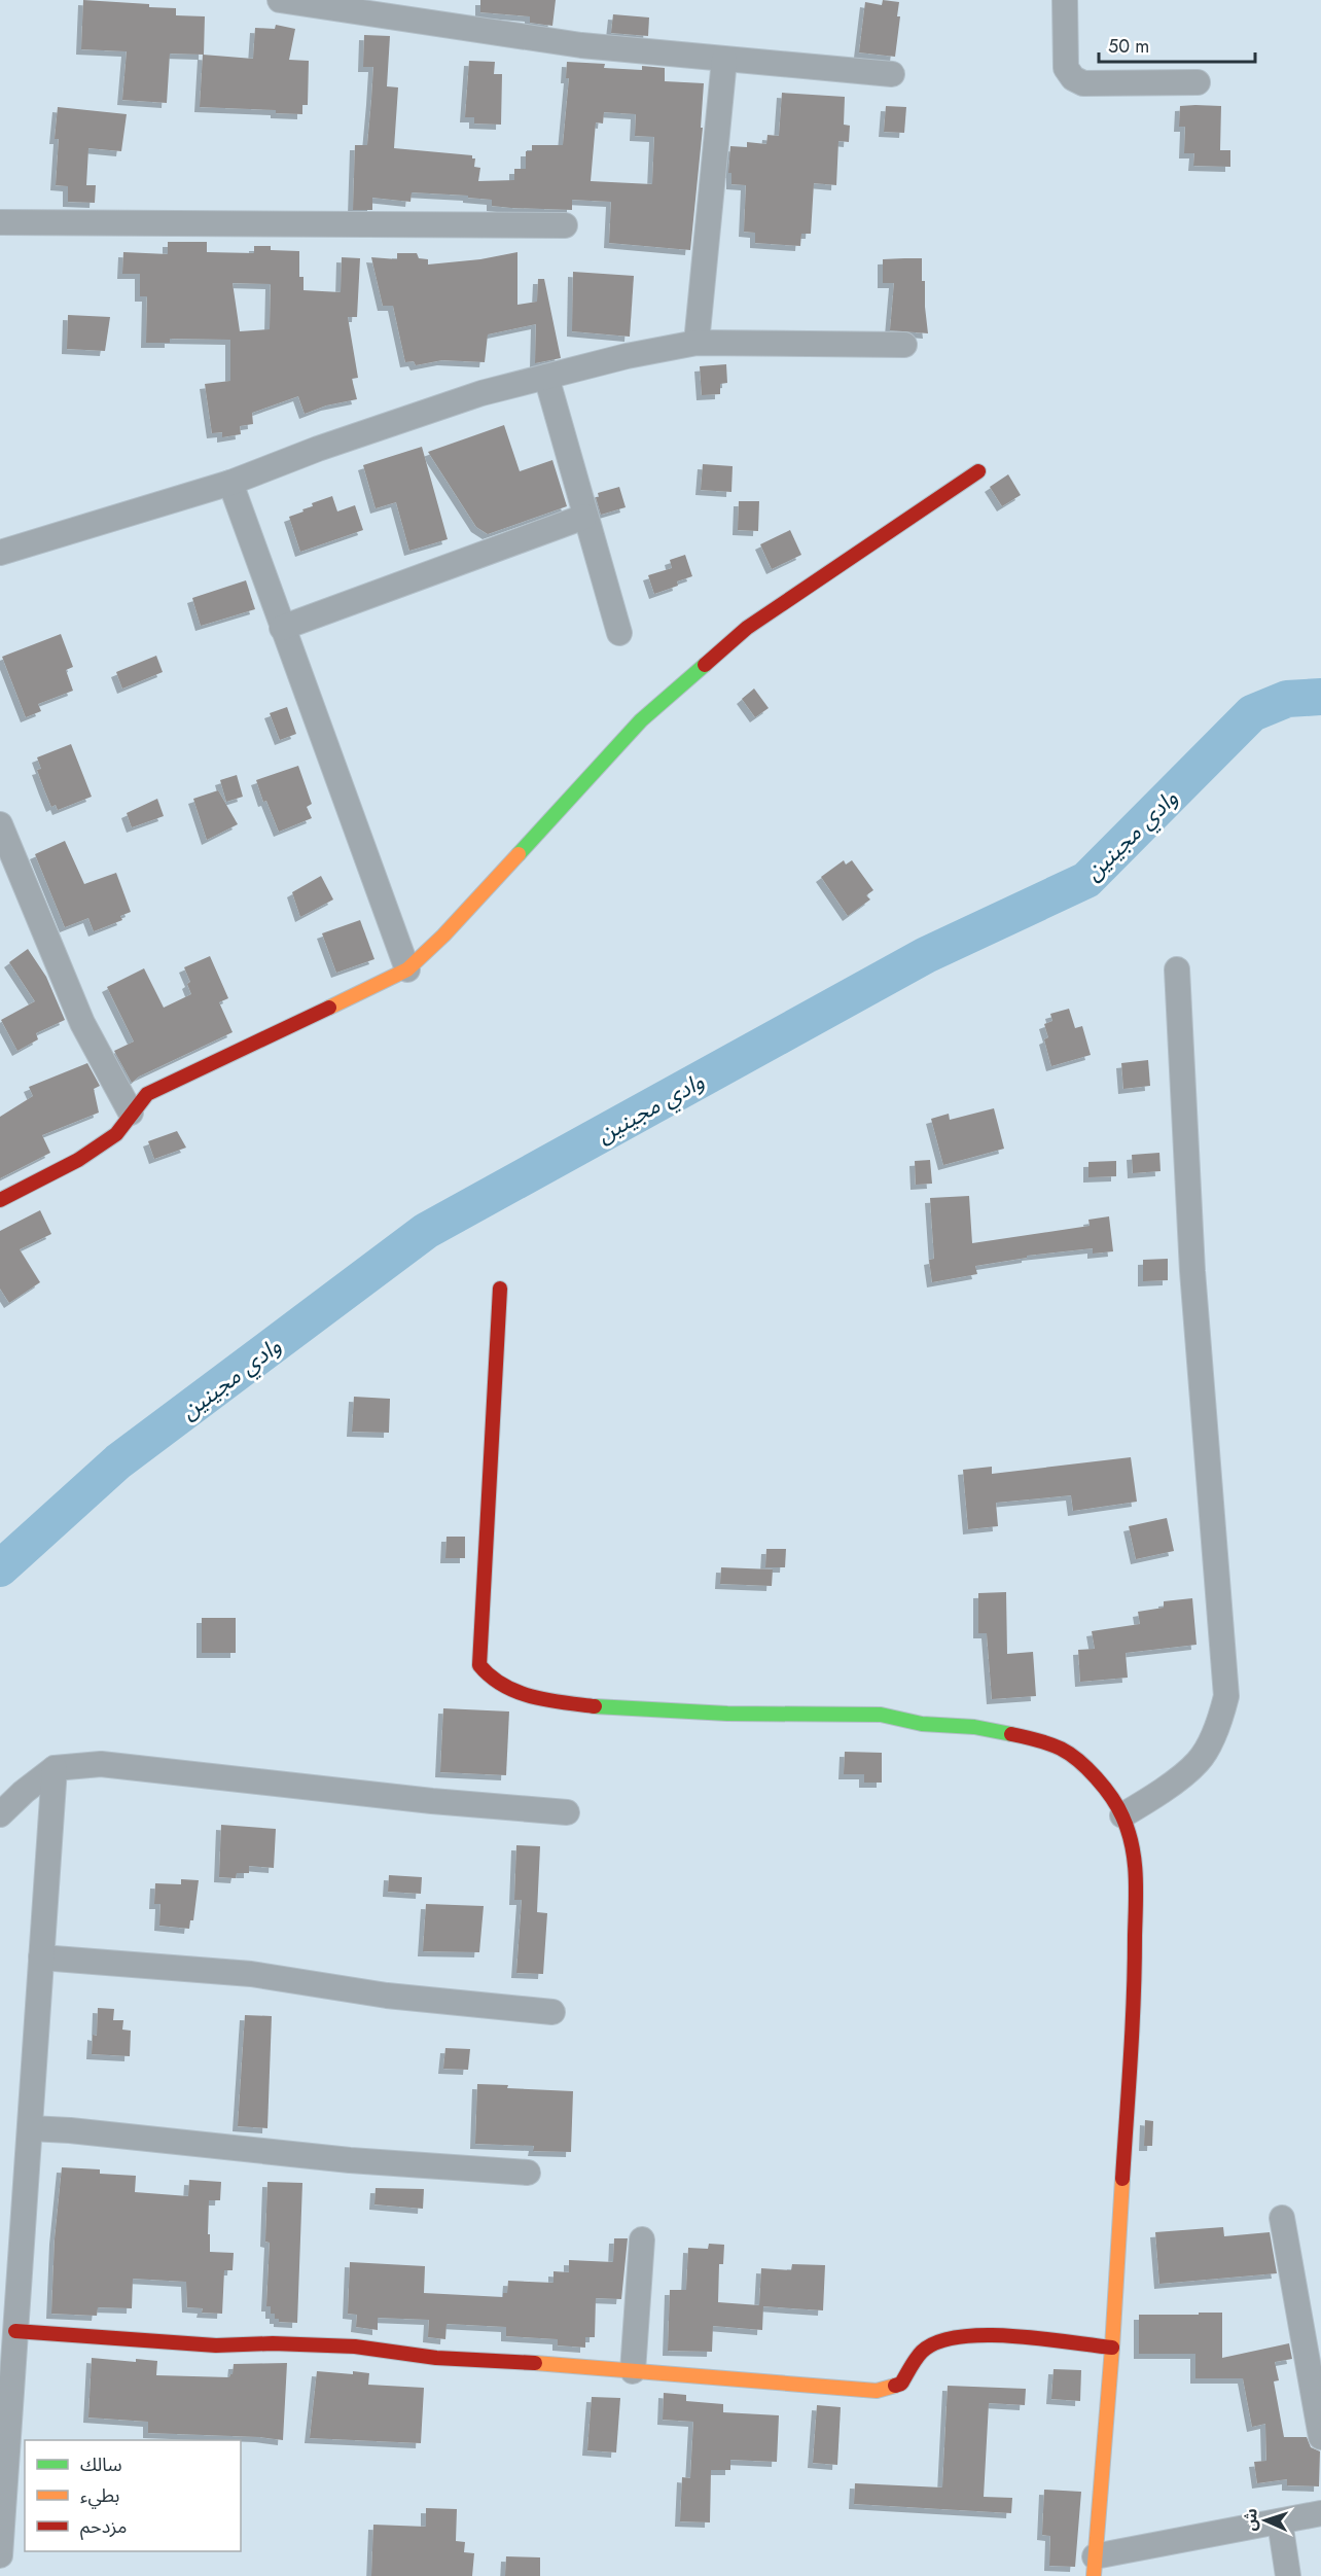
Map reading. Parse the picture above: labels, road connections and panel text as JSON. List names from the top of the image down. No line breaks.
{"water":["وادي مجينين"],"legend":["سالك","بطيء","مزدحم"],"scale_bar":"50 m","north":"left"}
